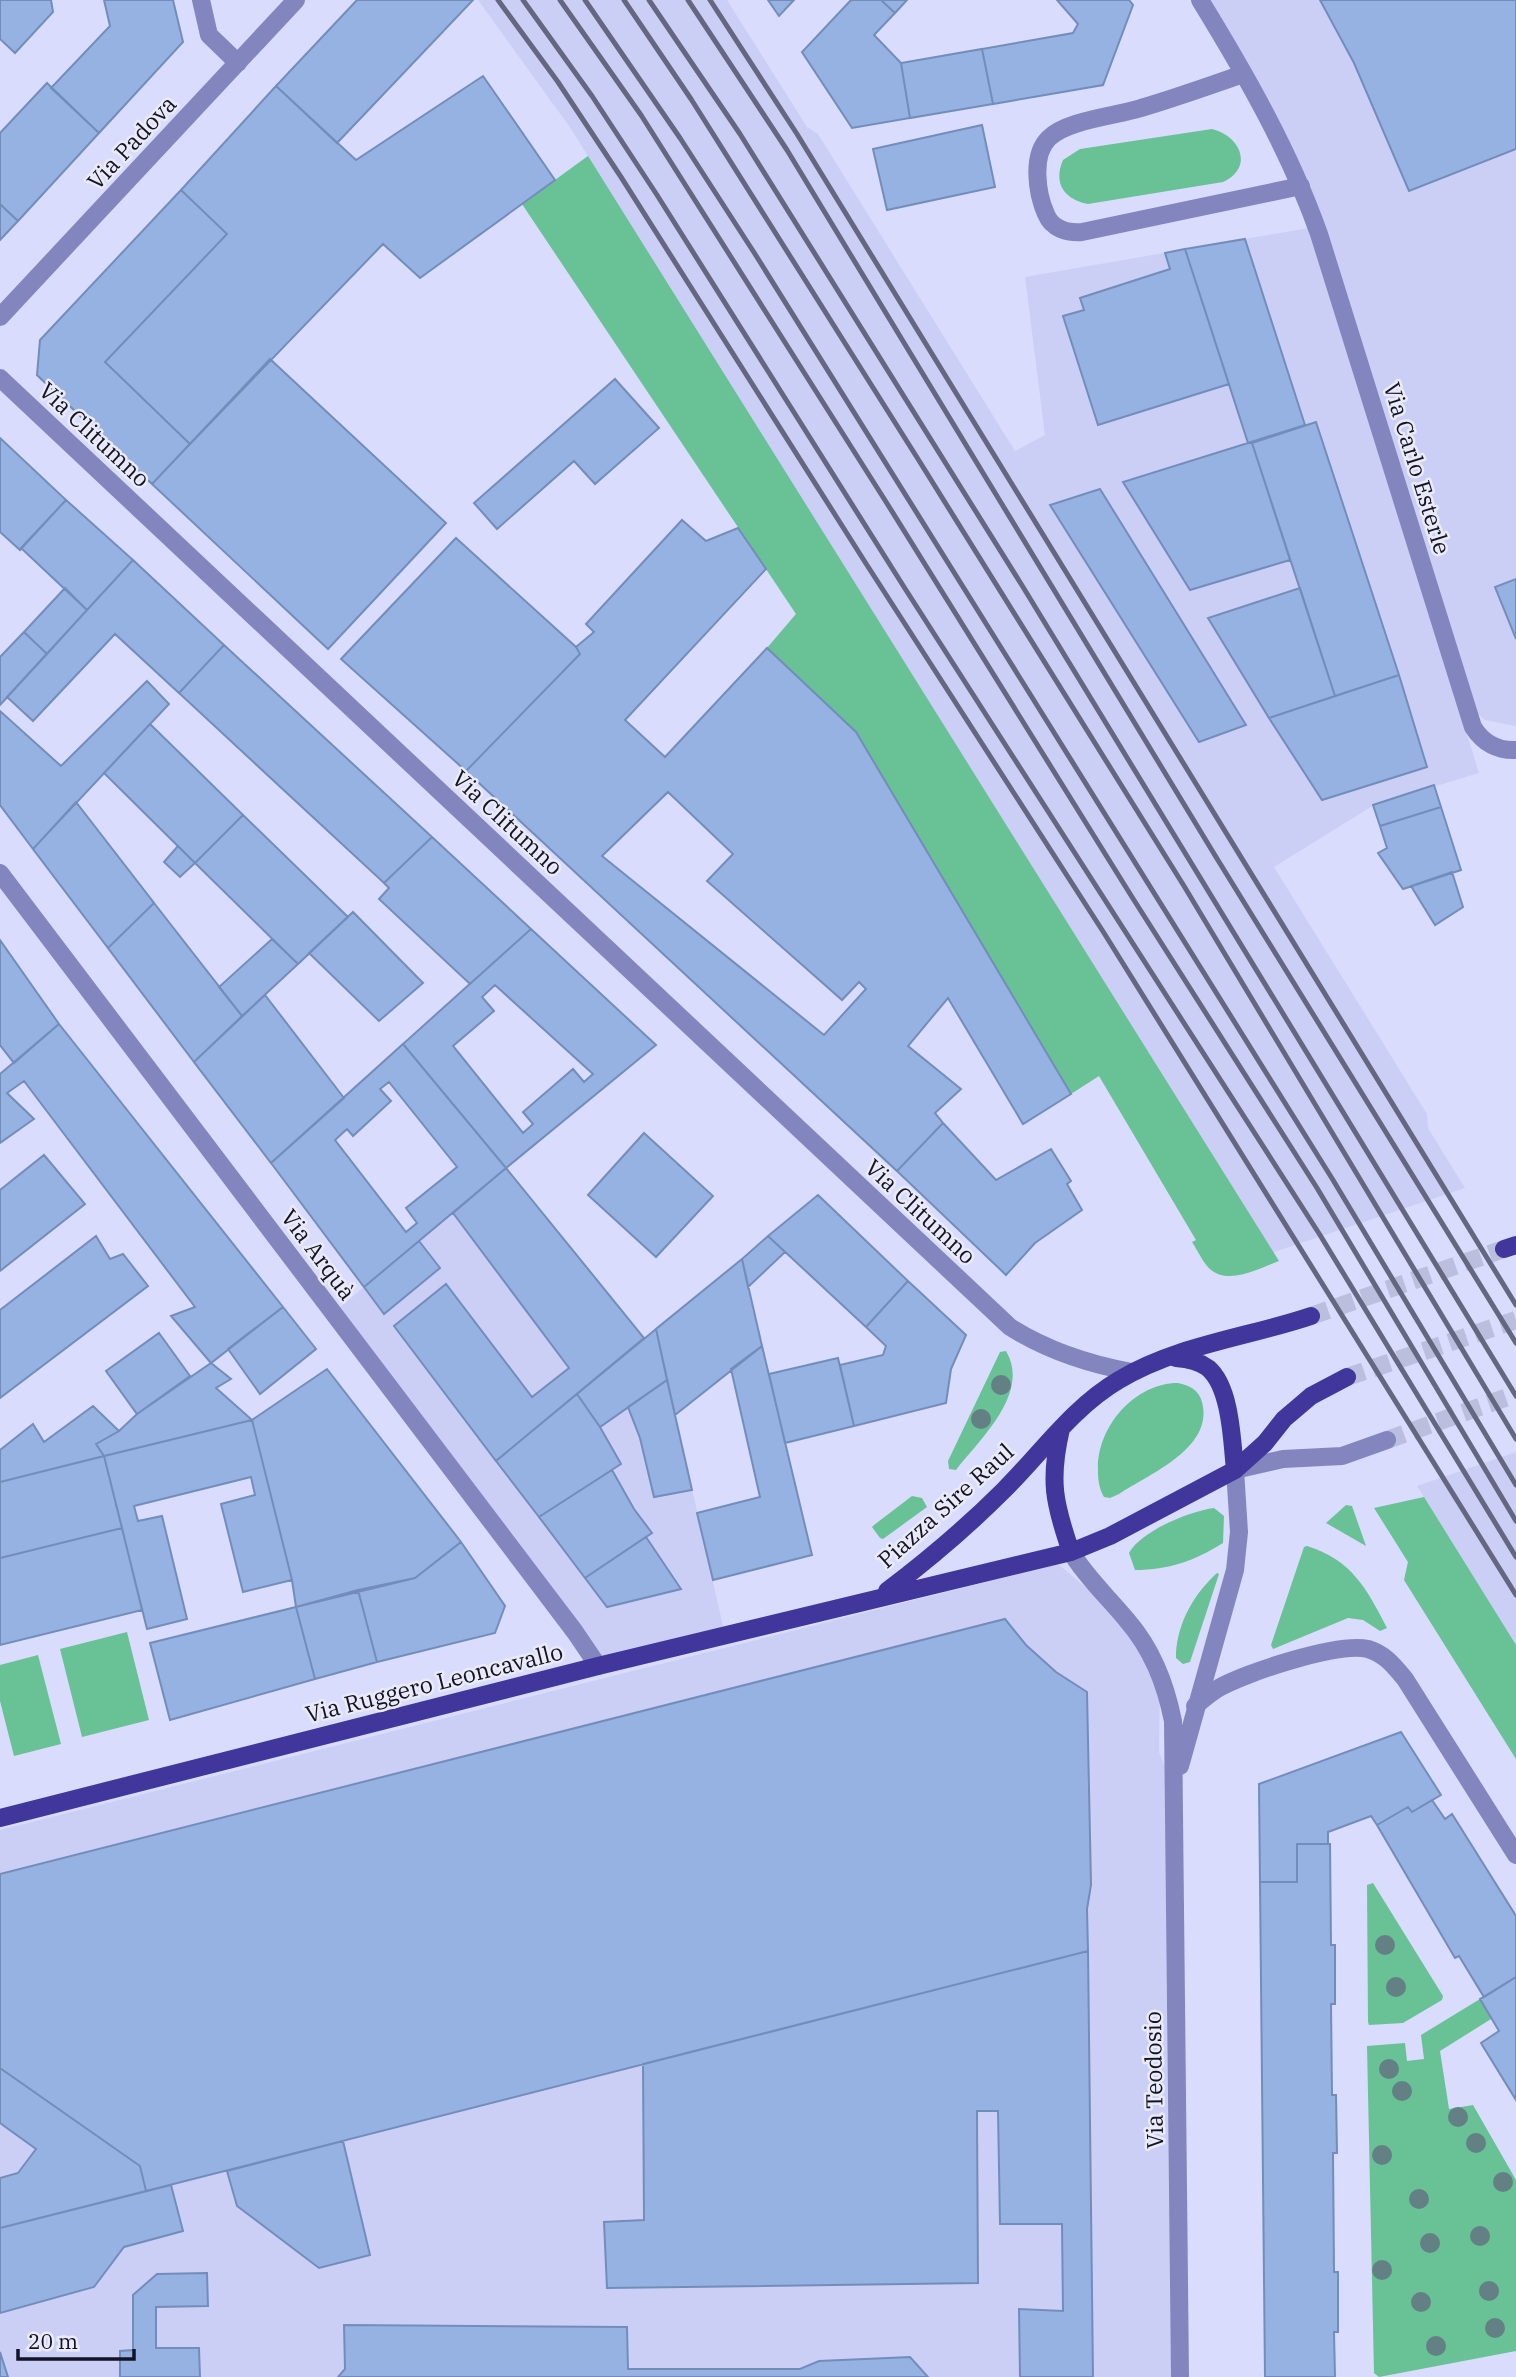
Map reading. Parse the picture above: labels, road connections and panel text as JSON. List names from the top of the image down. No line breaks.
{"streets":{"main road":["Piazza Sire Raul","Via Ruggero Leoncavallo"],"street":["Via Padova","Via Clitumno","Via Carlo Esterle","Via Arquà","Via Teodosio"]},"crossings":[["Via Clitumno","Piazza Sire Raul"],["Via Arquà","Via Ruggero Leoncavallo"],["Piazza Sire Raul","Via Ruggero Leoncavallo"]],"scale_bar":"20 m"}
